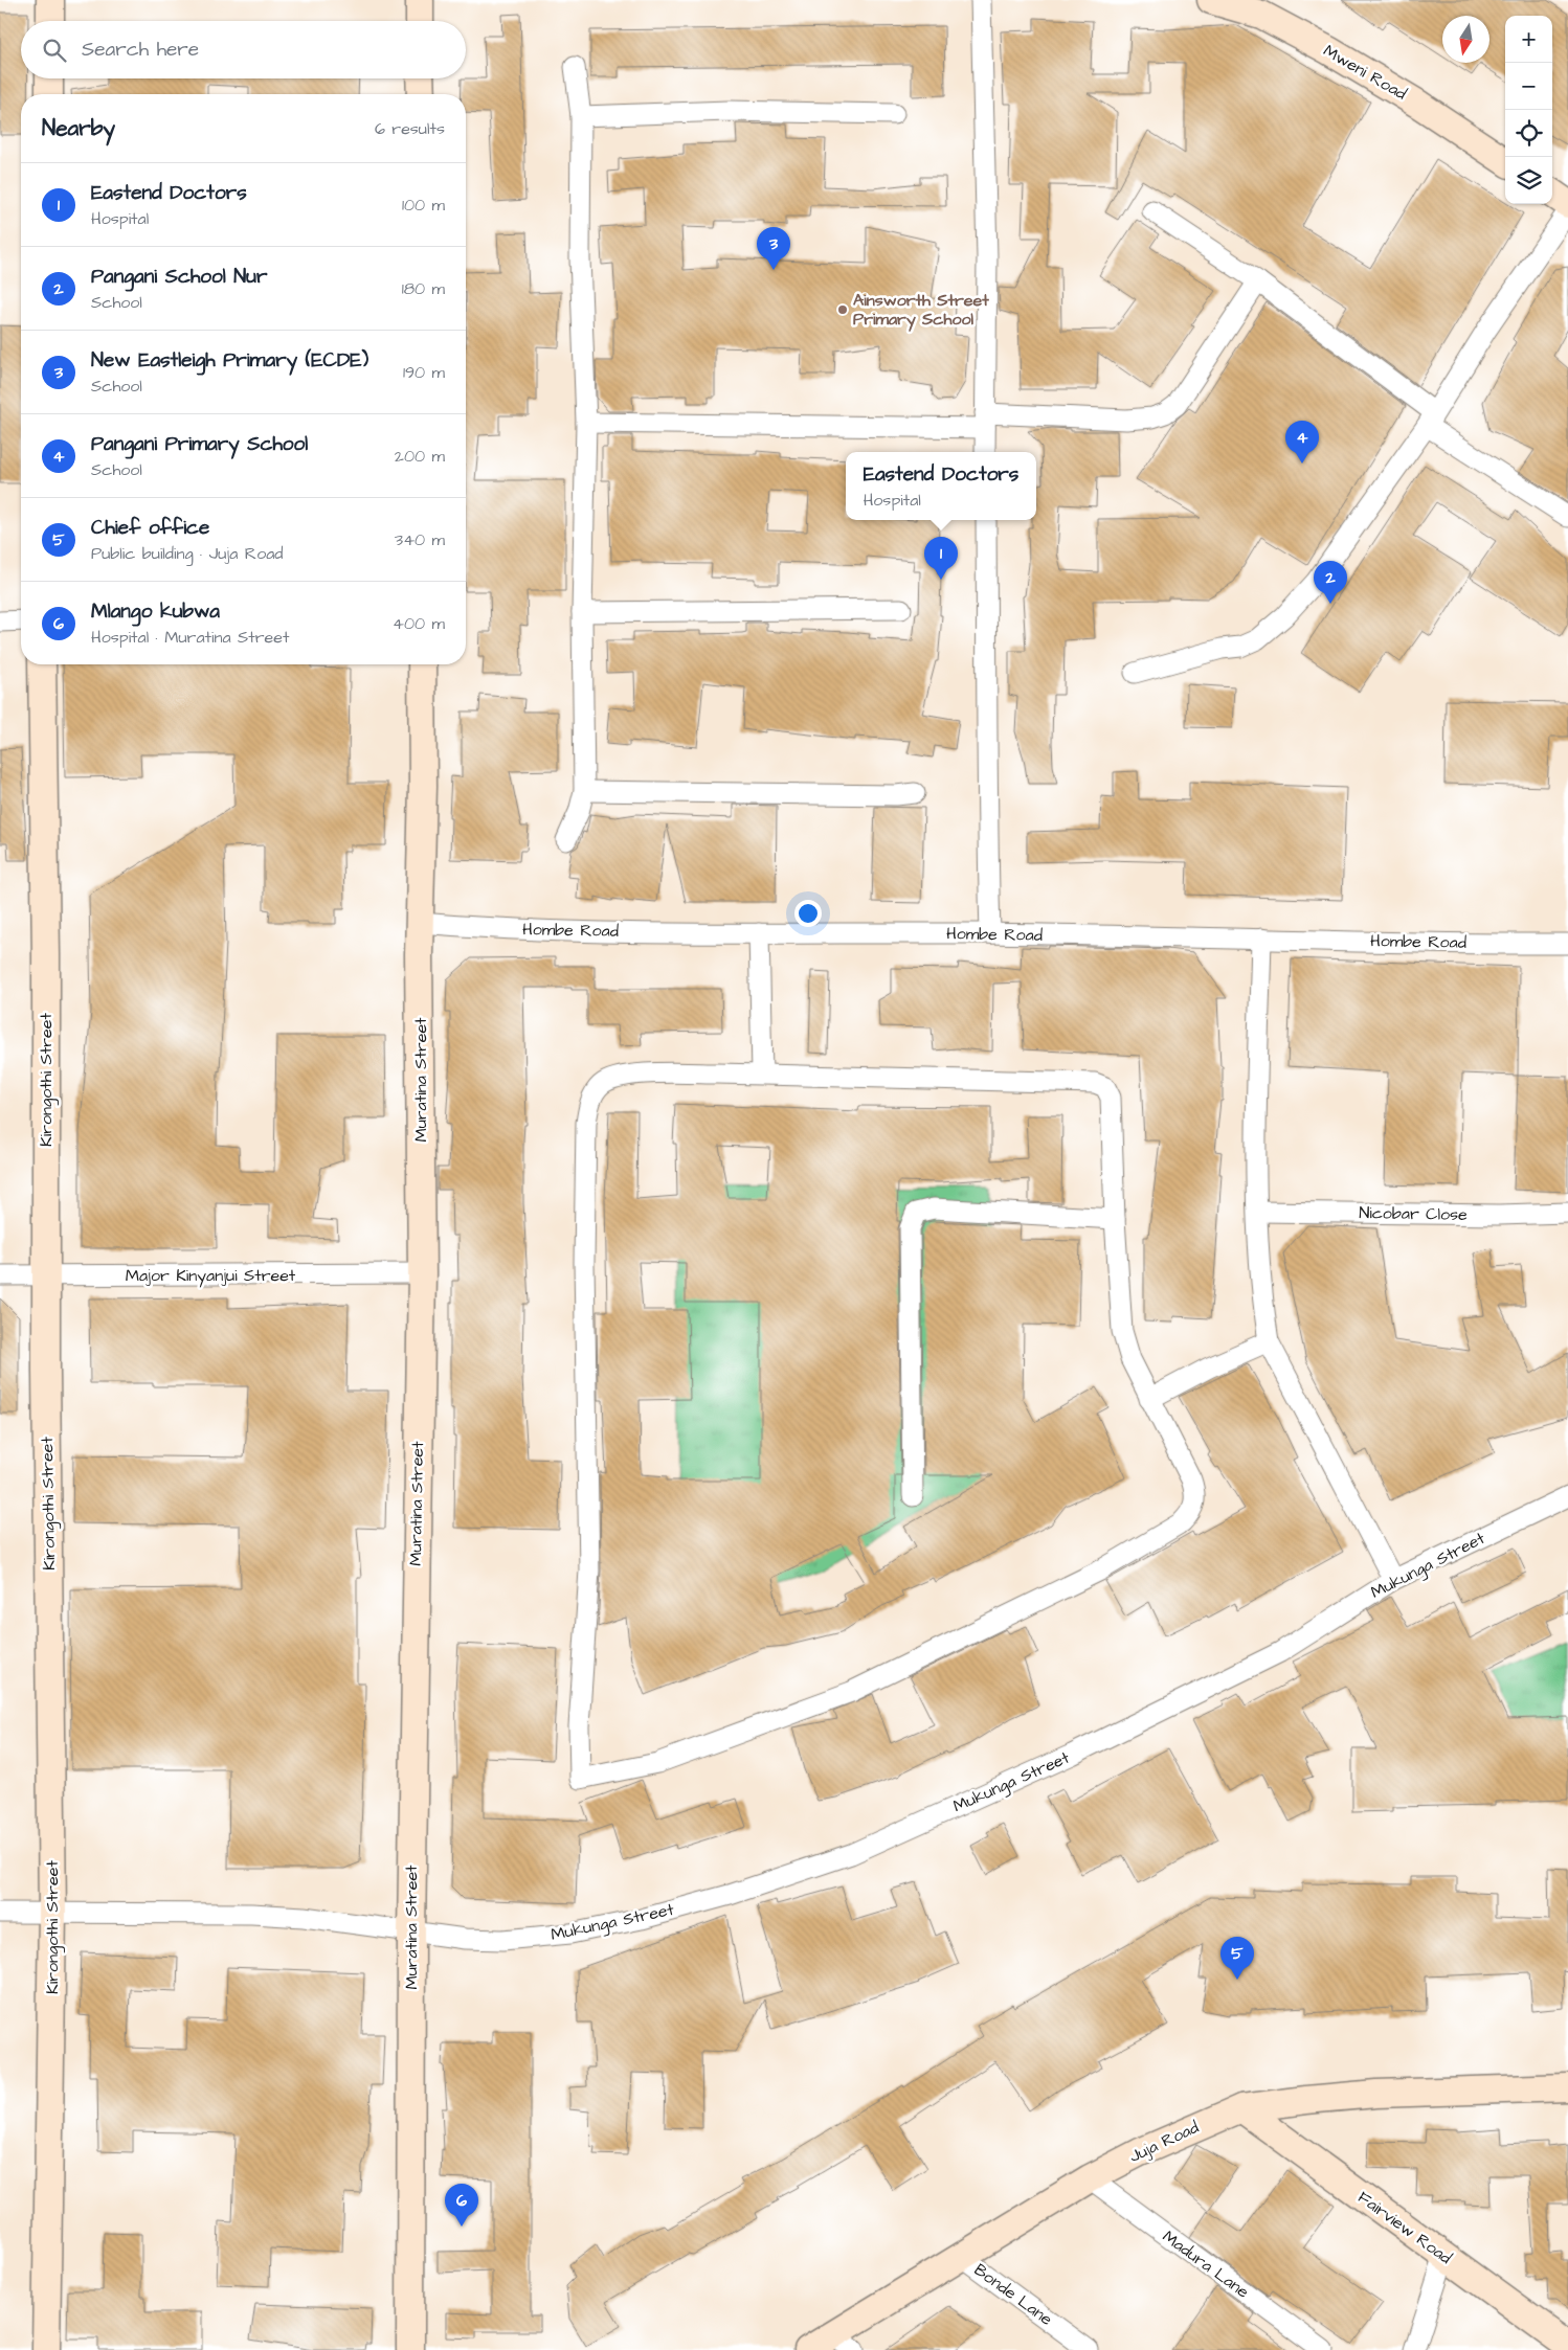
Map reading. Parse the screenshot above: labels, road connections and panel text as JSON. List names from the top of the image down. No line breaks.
{"streets":{"main road":["Mweni Road","Kirongothi Street","Muratina Street","Juja Road","Fairview Road"],"street":["Hombe Road","Nicobar Close","Major Kinyanjui Street","Mukunga Street","Madura Lane","Bonde Lane"]},"crossings":[["Hombe Road","Muratina Street"],["Kirongothi Street","Major Kinyanjui Street"],["Kirongothi Street","Mukunga Street"],["Muratina Street","Major Kinyanjui Street"],["Muratina Street","Mukunga Street"],["Juja Road","Fairview Road"],["Juja Road","Madura Lane"],["Juja Road","Bonde Lane"]],"places":["Ainsworth Street Primary School"],"north":"bottom","page":{"map_buttons":["+","−"],"search":"Search here","heading":["Nearby","6 results"],"list":[{"mark":"1","name":"Eastend Doctors","note":"Hospital","value":"100 m"},{"mark":"2","name":"Pangani School Nur","note":"School","value":"180 m"},{"mark":"3","name":"New Eastleigh Primary (ECDE)","note":"School","value":"190 m"},{"mark":"4","name":"Pangani Primary School","note":"School","value":"200 m"},{"mark":"5","name":"Chief office","note":"Public building · Juja Road","value":"340 m"},{"mark":"6","name":"Mlango kubwa","note":"Hospital · Muratina Street","value":"400 m"}],"pins":["3","4","1","2","5","6"],"popup":["Eastend Doctors","Hospital"]}}
